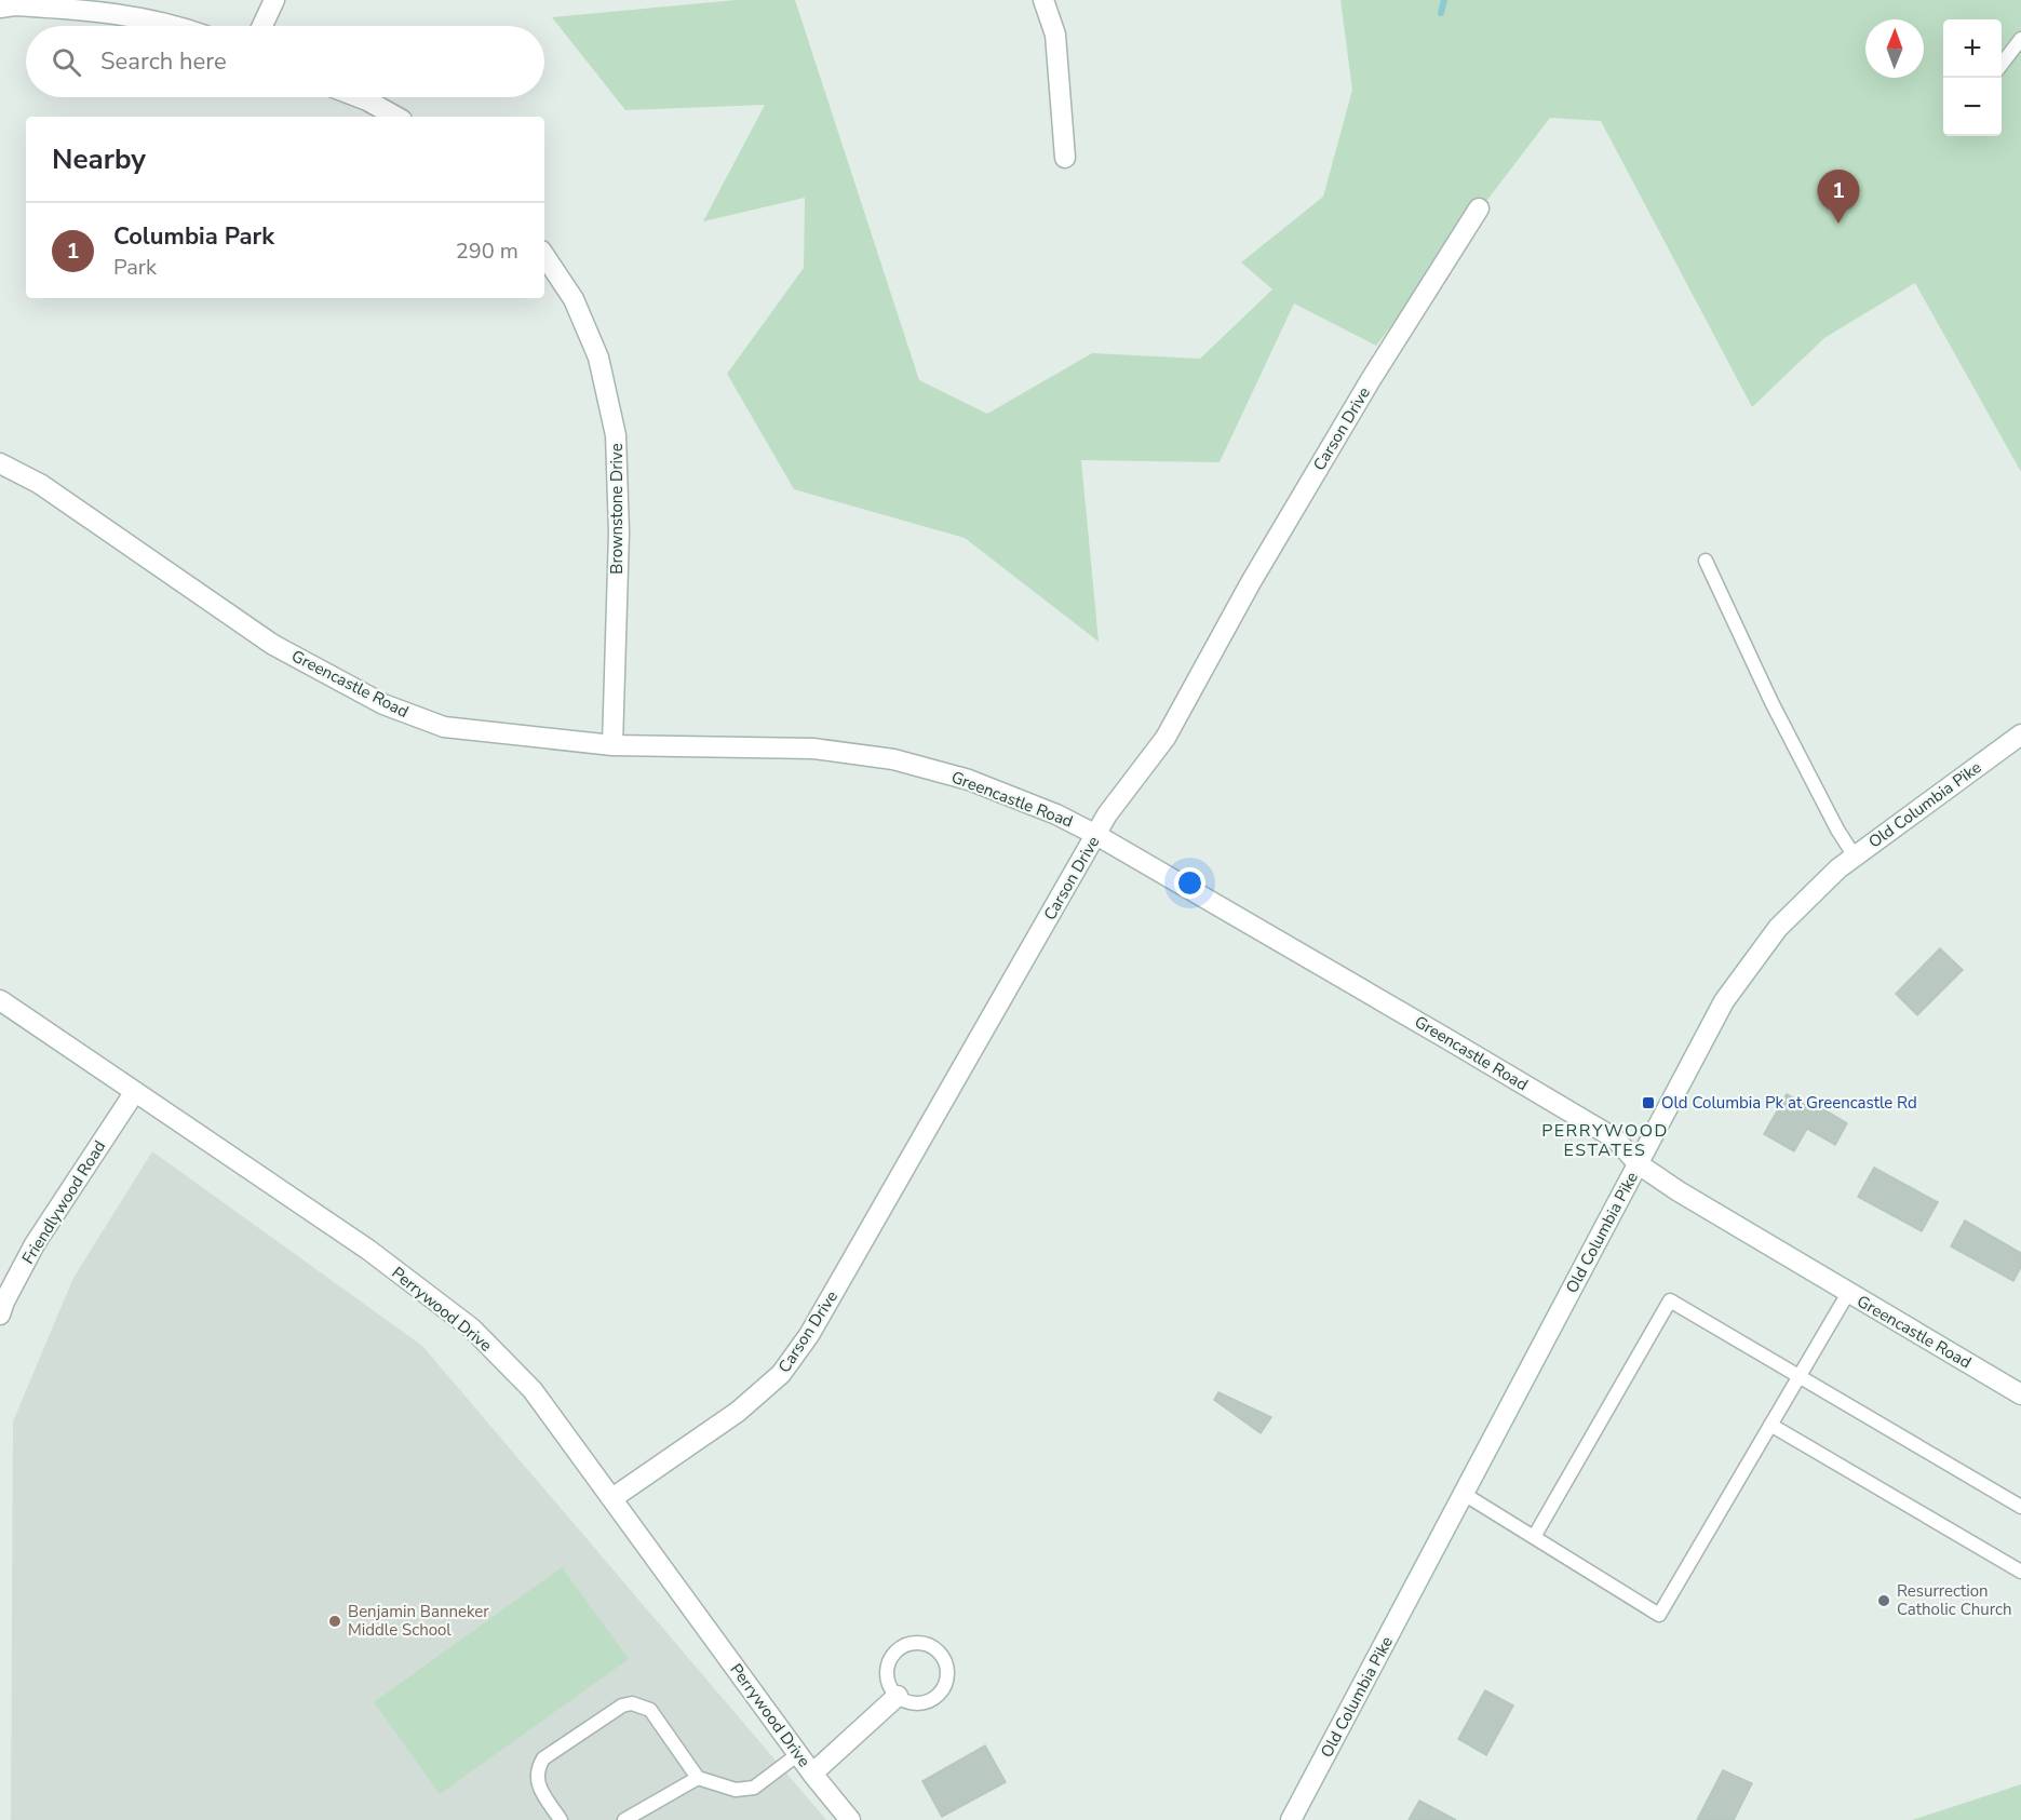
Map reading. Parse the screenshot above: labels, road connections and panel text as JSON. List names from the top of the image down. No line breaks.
{"streets":{"street":["Carson Drive","Brownstone Drive","Greencastle Road","Old Columbia Pike","Friendlywood Road","Perrywood Drive"]},"crossings":[["Carson Drive","Greencastle Road"],["Carson Drive","Perrywood Drive"],["Brownstone Drive","Greencastle Road"],["Greencastle Road","Old Columbia Pike"],["Friendlywood Road","Perrywood Drive"]],"districts":["PERRYWOOD ESTATES"],"places":{"transit":["Old Columbia Pk at Greencastle Rd"],"other":["Resurrection Catholic Church","Benjamin Banneker Middle School"]},"north":"top","page":{"map_buttons":["+","−"],"search":"Search here","heading":"Nearby","pins":"1","list":[{"mark":"1","name":"Columbia Park","note":"Park","value":"290 m"}]}}
